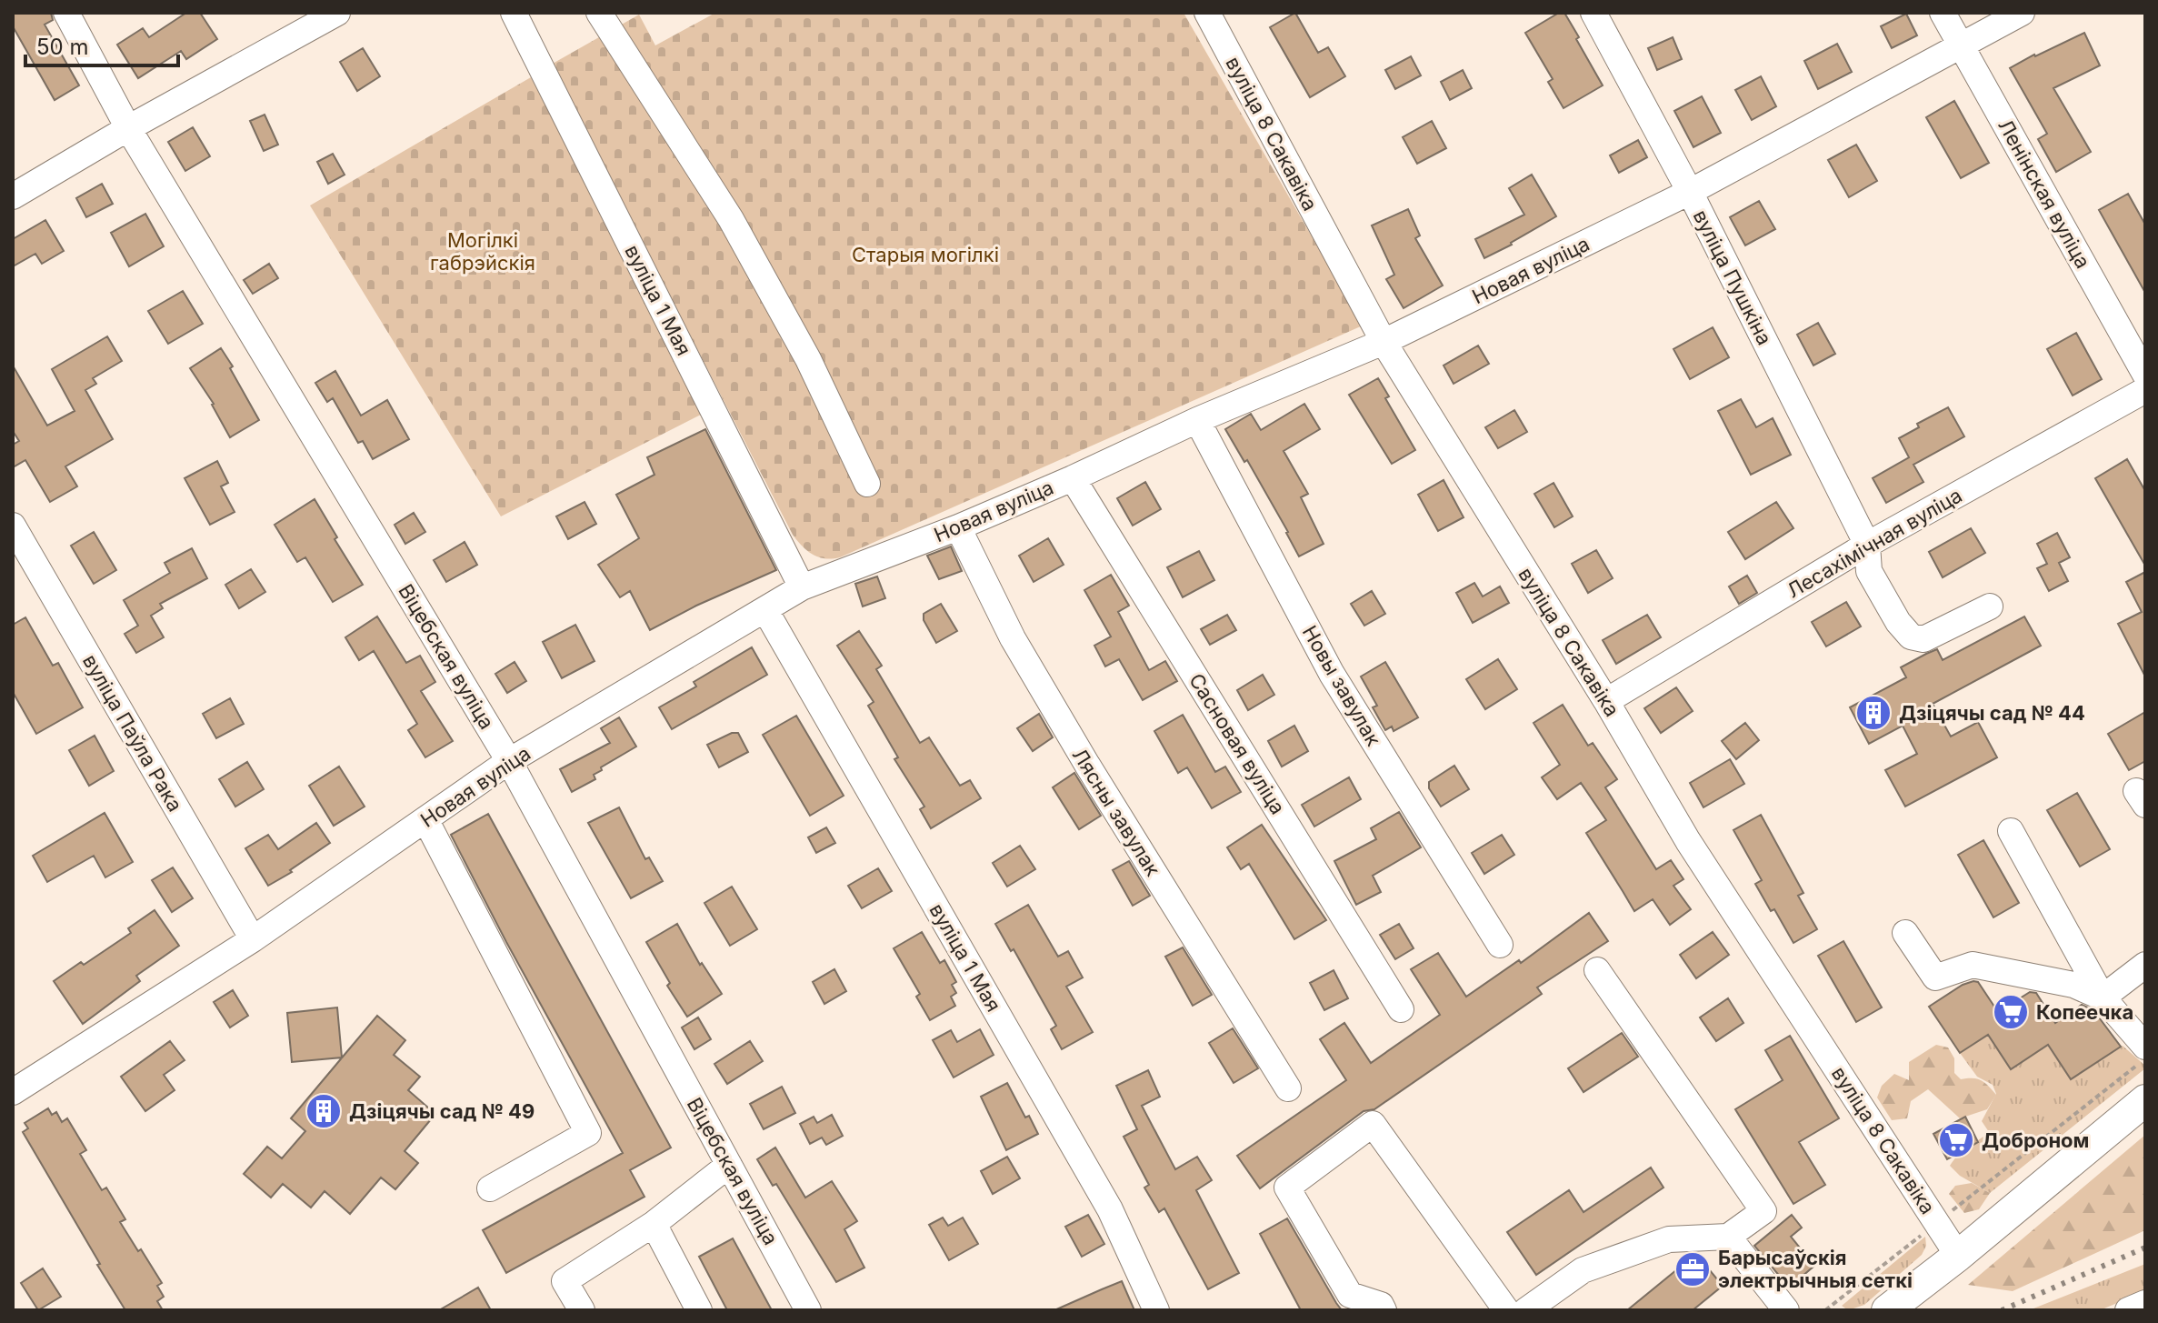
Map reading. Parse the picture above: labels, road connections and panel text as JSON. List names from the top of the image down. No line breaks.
{"streets":{"street":["вуліца 8 Сакавіка","Ленінская вуліца","Новая вуліца","вуліца Пушкіна","вуліца 1 Мая","Лесахімічная вуліца","Віцебская вуліца","Новы завулак","вуліца Паўла Рака","Сасновая вуліца","Лясны завулак"]},"crossings":[["вуліца 8 Сакавіка","Новая вуліца"],["вуліца 8 Сакавіка","Лесахімічная вуліца"],["Ленінская вуліца","Новая вуліца"],["Новая вуліца","вуліца Пушкіна"],["Новая вуліца","вуліца 1 Мая"],["Новая вуліца","Віцебская вуліца"],["Новая вуліца","Новы завулак"],["Новая вуліца","вуліца Паўла Рака"],["Новая вуліца","Сасновая вуліца"],["Новая вуліца","Лясны завулак"],["вуліца Пушкіна","Лесахімічная вуліца"]],"parks":["Могілкі габрэйскія","Старыя могілкі"],"places":{"building":["Дзіцячы сад № 44","Дзіцячы сад № 49"],"supermarket":["Копеечка","Доброном"],"office":["Барысаўскія электрычныя сеткі"]},"scale_bar":"50 m"}
